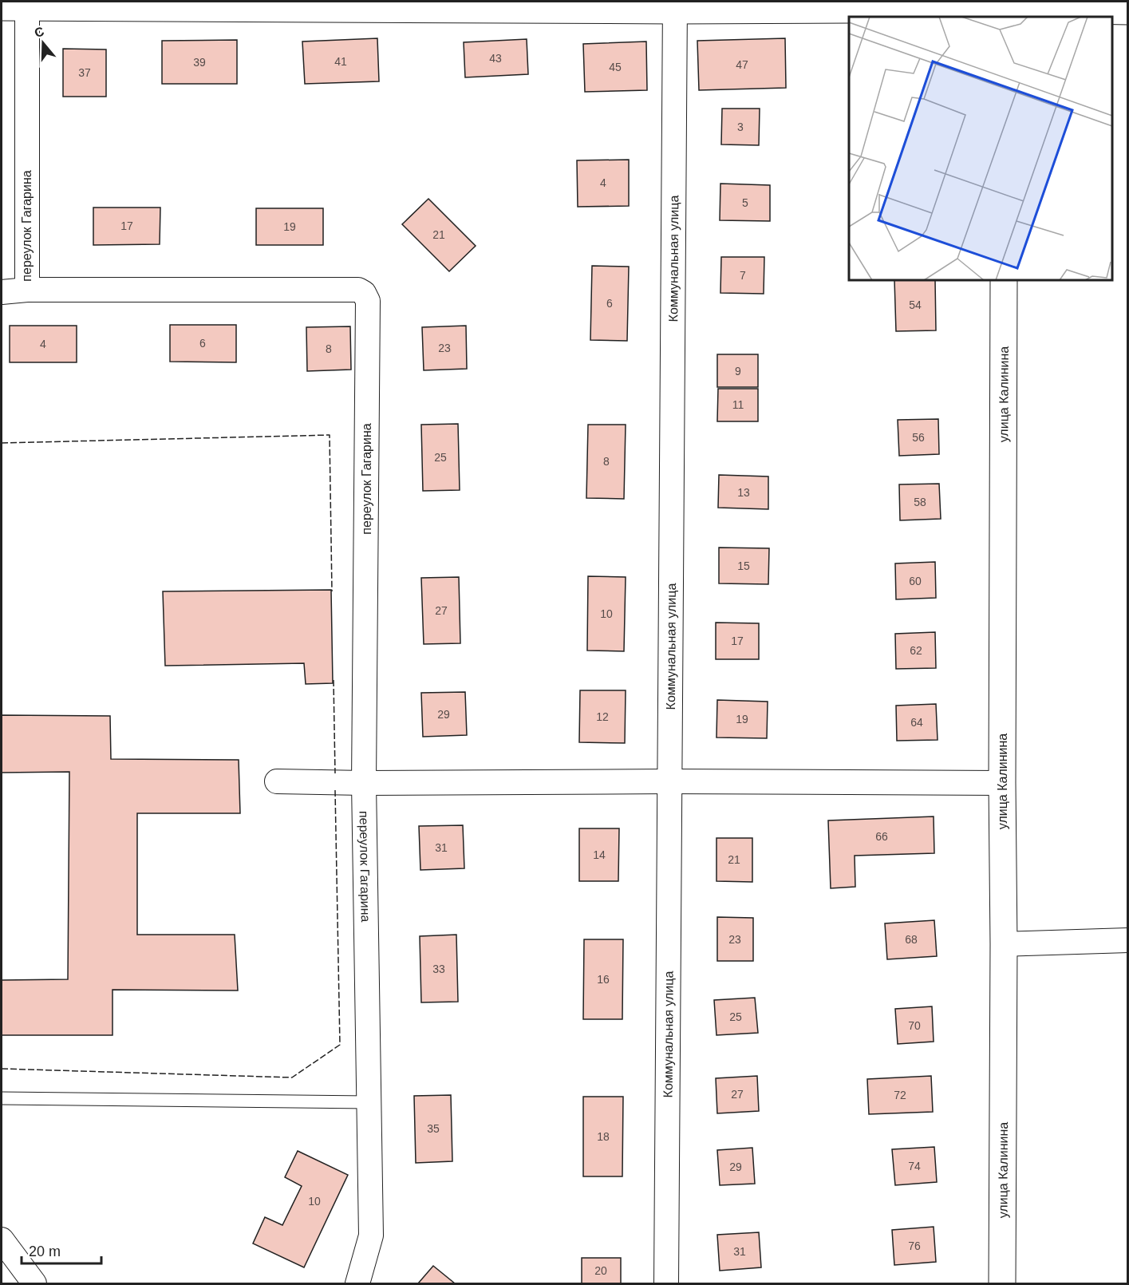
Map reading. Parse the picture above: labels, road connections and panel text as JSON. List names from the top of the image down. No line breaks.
{"streets":{"street":["переулок Гагарина","Коммунальная улица","улица Калинина"]},"house_numbers":["43","41","39","47","45","37","3","4","5","17","19","21","7","6","54","6","4","23","8","9","11","56","25","8","13","58","15","60","27","10","17","62","29","12","19","64","66","31","14","21","23","68","33","16","25","70","27","72","35","18","74","29","10","76","31","20"],"scale_bar":"20 m","north":"top"}
